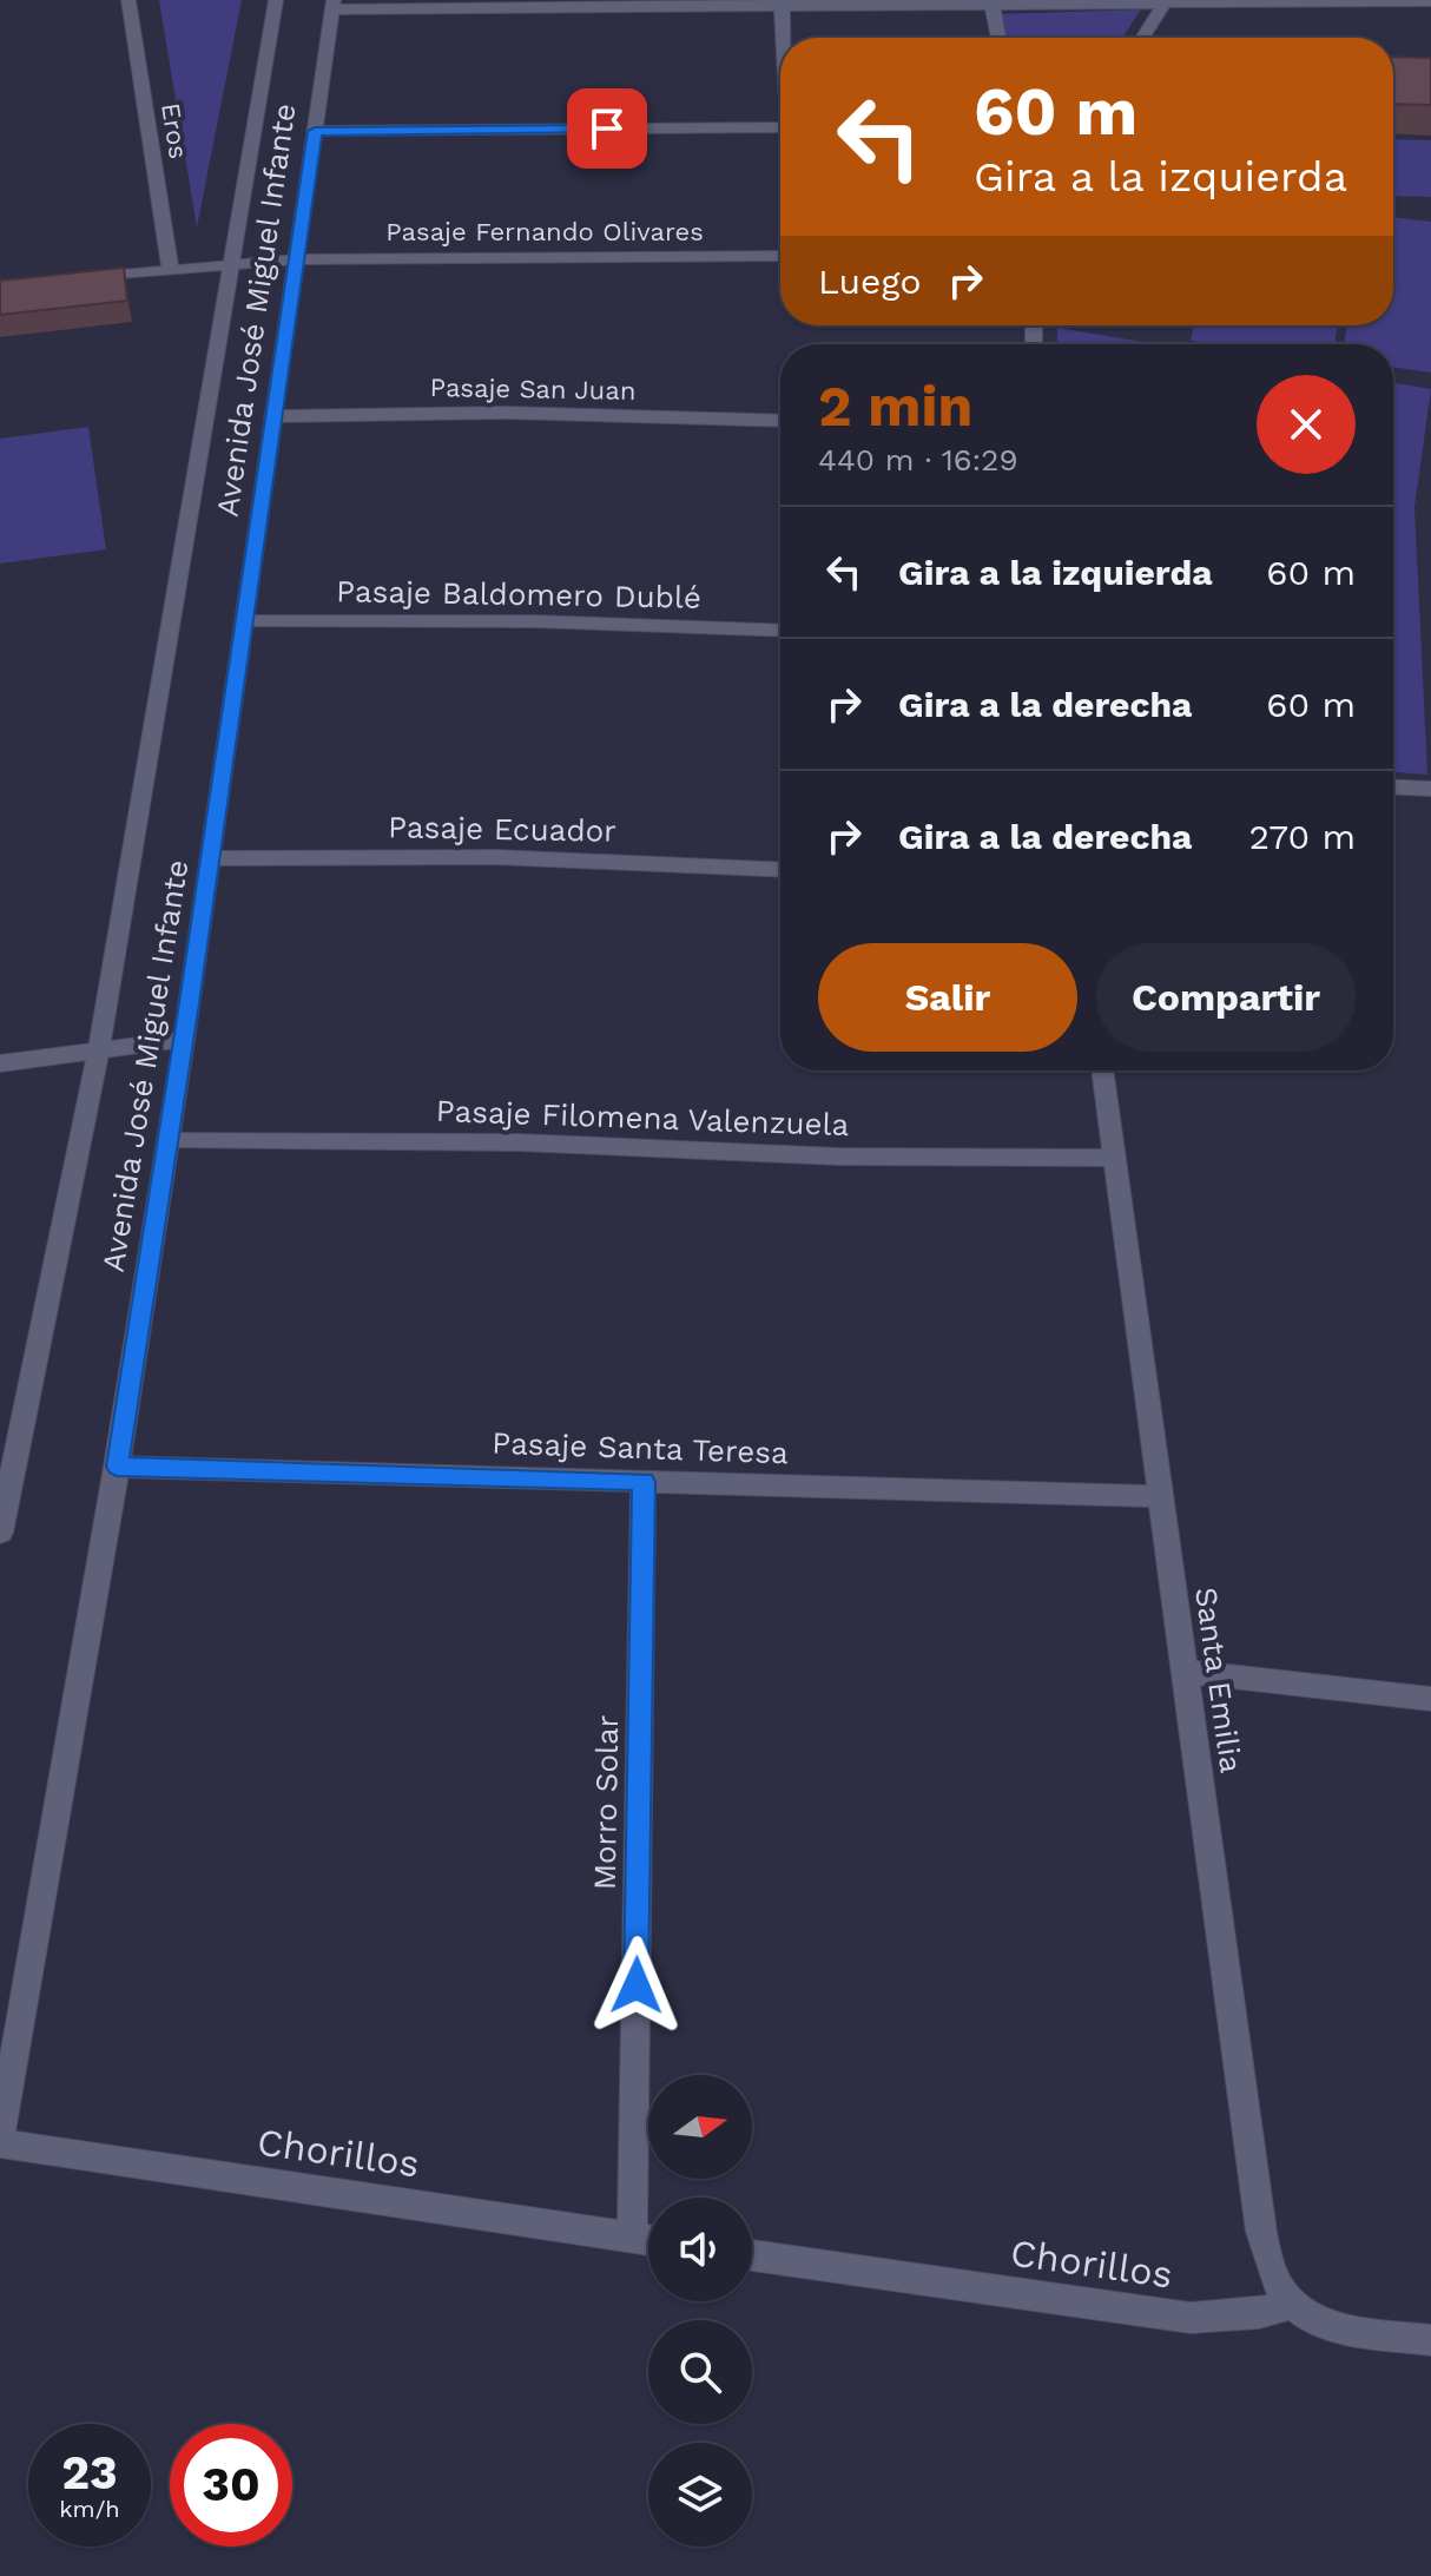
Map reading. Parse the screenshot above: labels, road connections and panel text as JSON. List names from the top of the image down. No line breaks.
{"streets":{"street":["Eros","Pasaje Fernando Olivares","Avenida José Miguel Infante","Pasaje San Juan","Pasaje Baldomero Dublé","Pasaje Ecuador","Pasaje Filomena Valenzuela","Pasaje Santa Teresa","Santa Emilia","Morro Solar","Chorillos"]},"crossings":[["Eros","Pasaje Fernando Olivares"],["Pasaje Fernando Olivares","Avenida José Miguel Infante"],["Avenida José Miguel Infante","Pasaje San Juan"],["Avenida José Miguel Infante","Pasaje Baldomero Dublé"],["Avenida José Miguel Infante","Pasaje Ecuador"],["Avenida José Miguel Infante","Pasaje Filomena Valenzuela"],["Avenida José Miguel Infante","Pasaje Santa Teresa"],["Avenida José Miguel Infante","Chorillos"],["Pasaje Filomena Valenzuela","Santa Emilia"],["Pasaje Santa Teresa","Santa Emilia"],["Pasaje Santa Teresa","Morro Solar"],["Santa Emilia","Chorillos"],["Morro Solar","Chorillos"]],"north":"right","page":{"turn":["60 m","Gira a la izquierda"],"then":"Luego","heading":["2 min","440 m · 16:29"],"list":[{"name":"Gira a la izquierda","value":"60 m"},{"name":"Gira a la derecha","value":"60 m"},{"name":"Gira a la derecha","value":"270 m"}],"buttons":["Salir","Compartir"],"speed":"23 km/h","limit":"30"}}
